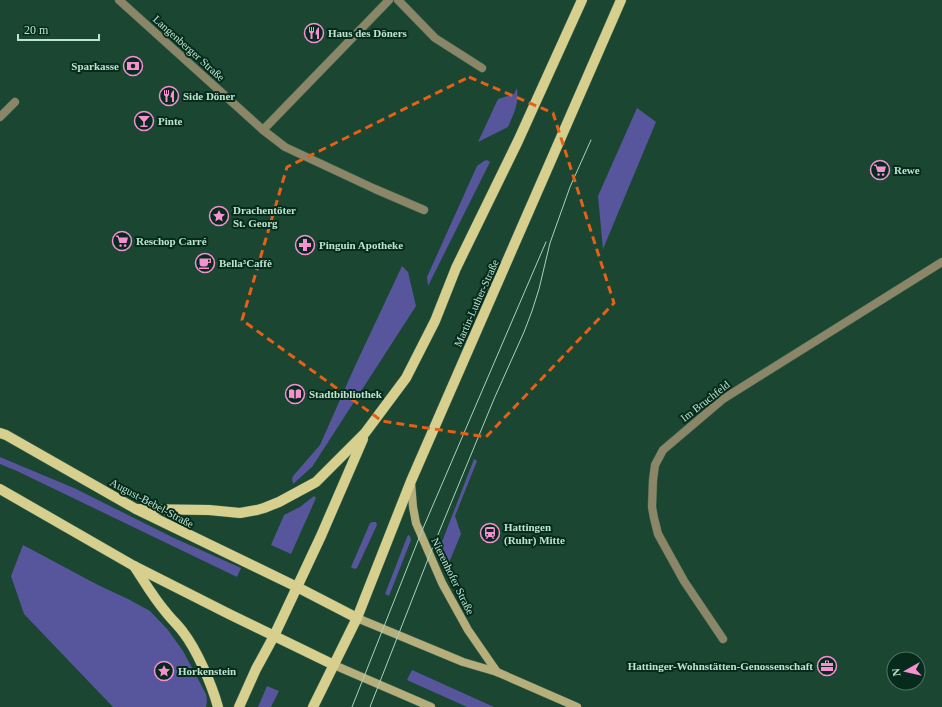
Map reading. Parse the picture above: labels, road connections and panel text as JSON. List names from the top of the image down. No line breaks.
{"streets":{"main road":["Martin-Luther-Straße","August-Bebel-Straße","Nierenhofer Straße"],"street":["Langenberger Straße","Im Bruchfeld"]},"crossings":[["Martin-Luther-Straße","Nierenhofer Straße"]],"places":{"restaurant":["Haus des Döners","Side Döner"],"bank":["Sparkasse"],"bar":["Pinte"],"supermarket":["Rewe","Reschop Carré"],"place":["Drachentöter St. Georg","Horkenstein"],"pharmacy":["Pinguin Apotheke"],"cafe":["Bella³Caffè"],"library":["Stadtbibliothek"],"station":["Hattingen (Ruhr) Mitte"],"office":["Hattinger-Wohnstätten-Genossenschaft"]},"scale_bar":"20 m","north":"left"}
